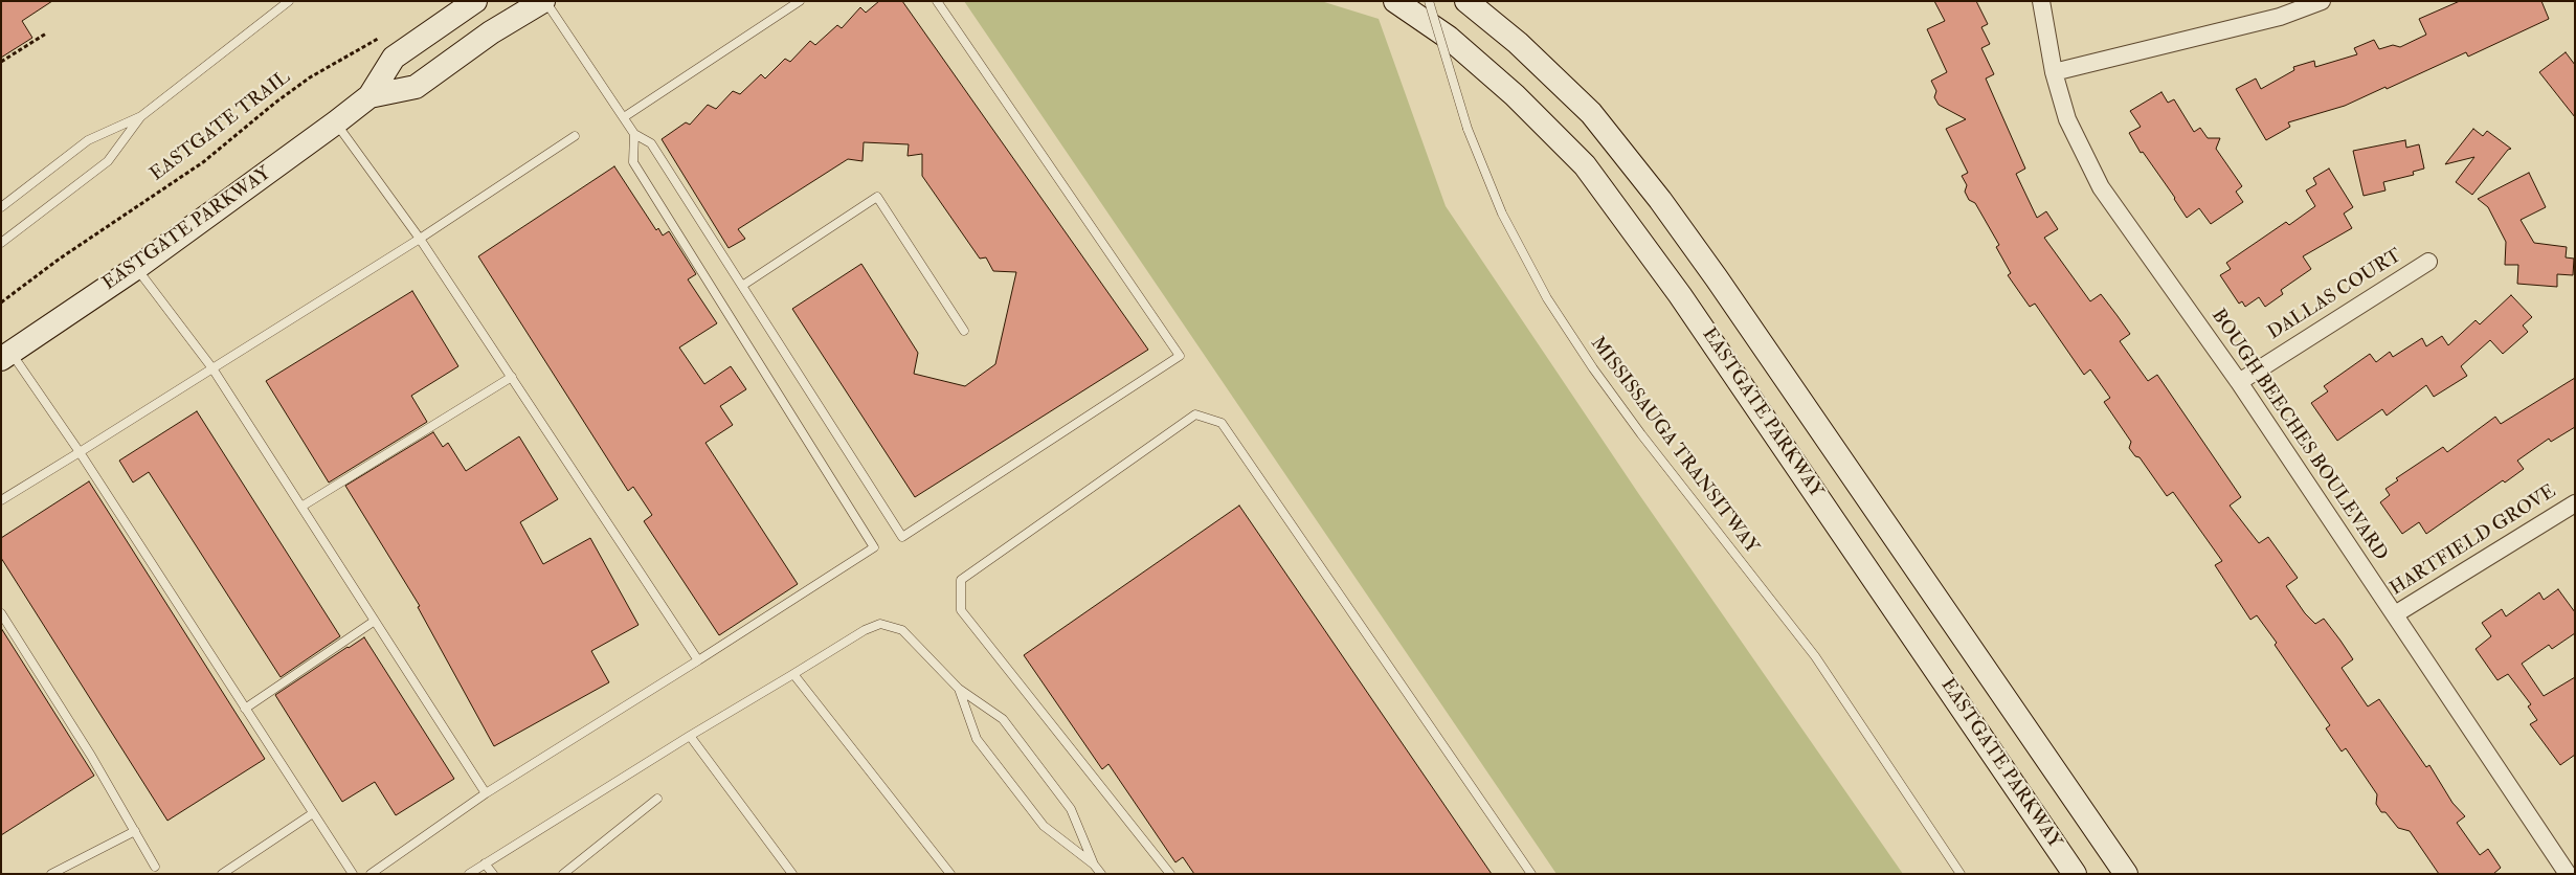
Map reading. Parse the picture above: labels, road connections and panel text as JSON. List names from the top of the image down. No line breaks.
{"streets":{"main road":["EASTGATE PARKWAY"],"street":["DALLAS COURT","BOUGH BEECHES BOULEVARD","HARTFIELD GROVE"],"lane":["MISSISSAUGA TRANSITWAY"],"path":["EASTGATE TRAIL"]},"crossings":[["DALLAS COURT","BOUGH BEECHES BOULEVARD"],["BOUGH BEECHES BOULEVARD","HARTFIELD GROVE"]]}
